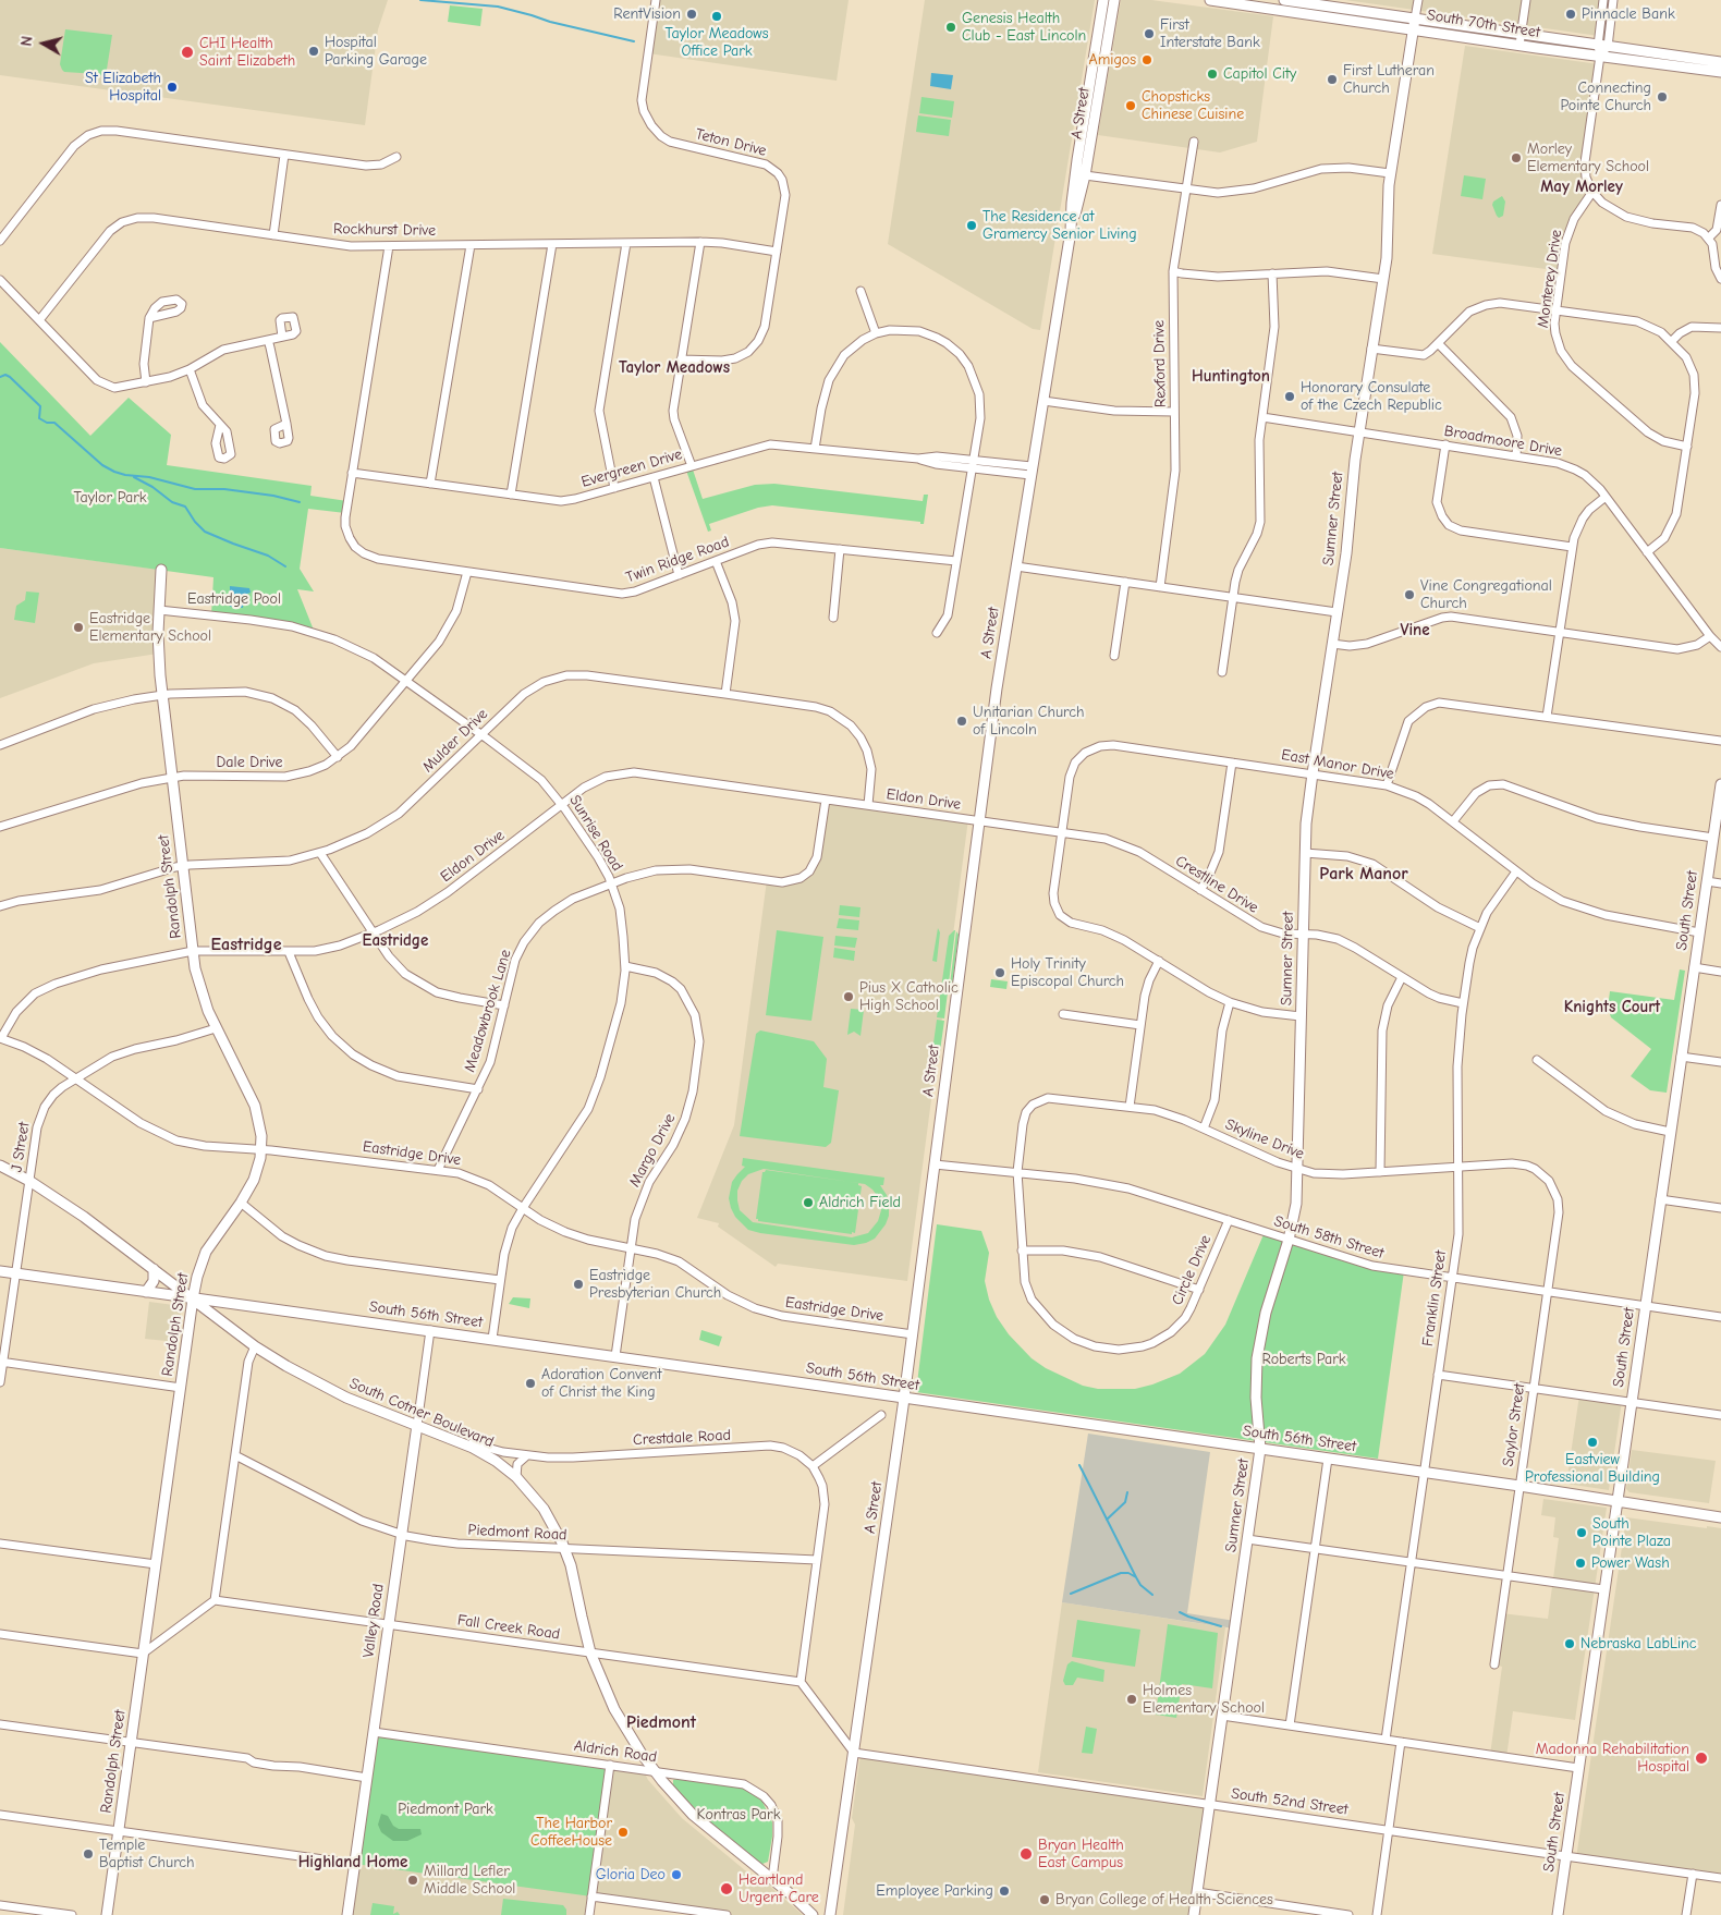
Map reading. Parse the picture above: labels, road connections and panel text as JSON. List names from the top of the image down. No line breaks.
{"streets":{"main road":["South 70th Street","A Street","Sumner Street","Randolph Street","South Street","South 56th Street","South Cotner Boulevard","Valley Road"],"street":["Teton Drive","Rockhurst Drive","Monterey Drive","Rexford Drive","Broadmoore Drive","Evergreen Drive","Twin Ridge Road","Mulder Drive","Dale Drive","East Manor Drive","Eldon Drive","Sunrise Road","Crestline Drive","Meadowbrook Lane","Skyline Drive","J Street","Margo Drive","Eastridge Drive","South 58th Street","Circle Drive","Franklin Street","Saylor Street","Crestdale Road","Piedmont Road","Fall Creek Road","Aldrich Road","South 52nd Street"]},"crossings":[["South 70th Street","Sumner Street"],["A Street","Evergreen Drive"],["A Street","Eldon Drive"],["A Street","Crestline Drive"],["A Street","Eastridge Drive"],["A Street","South 58th Street"],["A Street","South 56th Street"],["A Street","South 52nd Street"],["Teton Drive","Rockhurst Drive"],["Broadmoore Drive","Sumner Street"],["Evergreen Drive","Twin Ridge Road"],["Sumner Street","East Manor Drive"],["Sumner Street","Crestline Drive"],["Sumner Street","Skyline Drive"],["Sumner Street","South 58th Street"],["Sumner Street","South 56th Street"],["Sumner Street","South 52nd Street"],["Twin Ridge Road","Dale Drive"],["Mulder Drive","Eldon Drive"],["Mulder Drive","Sunrise Road"],["Mulder Drive","Randolph Street"],["Dale Drive","Sunrise Road"],["Dale Drive","Randolph Street"],["East Manor Drive","Crestline Drive"],["East Manor Drive","South Street"],["East Manor Drive","Franklin Street"],["Eldon Drive","Sunrise Road"],["Eldon Drive","Crestline Drive"],["Eldon Drive","Randolph Street"],["Eldon Drive","Meadowbrook Lane"],["Eldon Drive","Eastridge Drive"],["Sunrise Road","Randolph Street"],["Sunrise Road","Meadowbrook Lane"],["Sunrise Road","Margo Drive"],["Sunrise Road","Eastridge Drive"],["Sunrise Road","South 56th Street"],["Crestline Drive","Franklin Street"],["Randolph Street","J Street"],["Randolph Street","Eastridge Drive"],["Randolph Street","South 56th Street"],["Randolph Street","South Cotner Boulevard"],["South Street","South 58th Street"],["South Street","South 56th Street"],["South Street","South 52nd Street"],["Meadowbrook Lane","Eastridge Drive"],["Skyline Drive","South 58th Street"],["Skyline Drive","Circle Drive"],["Skyline Drive","Franklin Street"],["Skyline Drive","Saylor Street"],["J Street","Eastridge Drive"],["J Street","South 56th Street"],["J Street","South Cotner Boulevard"],["Margo Drive","Eastridge Drive"],["Margo Drive","South 56th Street"],["South 58th Street","Circle Drive"],["South 58th Street","Franklin Street"],["South 58th Street","Saylor Street"],["Franklin Street","South 56th Street"],["South 56th Street","South Cotner Boulevard"],["South 56th Street","Saylor Street"],["South 56th Street","Valley Road"],["South Cotner Boulevard","Crestdale Road"],["South Cotner Boulevard","Piedmont Road"],["South Cotner Boulevard","Valley Road"],["South Cotner Boulevard","Fall Creek Road"],["South Cotner Boulevard","Aldrich Road"],["Piedmont Road","Valley Road"],["Valley Road","Fall Creek Road"],["Valley Road","Aldrich Road"]],"districts":["May Morley","Taylor Meadows","Huntington","Vine","Park Manor","Eastridge","Eastridge","Knights Court","Piedmont","Highland Home"],"parks":["Taylor Park","Eastridge Pool","Roberts Park","Piedmont Park","Kontras Park"],"places":["RentVision","Pinnacle Bank","Taylor Meadows Office Park","Genesis Health Club - East Lincoln","First Interstate Bank","Hospital Parking Garage","CHI Health Saint Elizabeth","Amigos","Capitol City","First Lutheran Church","St Elizabeth Hospital","Connecting Pointe Church","Chopsticks Chinese Cuisine","Morley Elementary School","The Residence at Gramercy Senior Living","Honorary Consulate of the Czech Republic","Vine Congregational Church","Eastridge Elementary School","Unitarian Church of Lincoln","Holy Trinity Episcopal Church","Pius X Catholic High School","Aldrich Field","Eastridge Presbyterian Church","Adoration Convent of Christ the King","Eastview Professional Building","South Pointe Plaza","Power Wash","Nebraska LabLinc","Holmes Elementary School","Madonna Rehabilitation Hospital","The Harbor CoffeeHouse","Temple Baptist Church","Bryan Health East Campus","Gloria Deo","Millard Lefler Middle School","Heartland Urgent Care","Employee Parking","Bryan College of Health Sciences"],"north":"left"}
